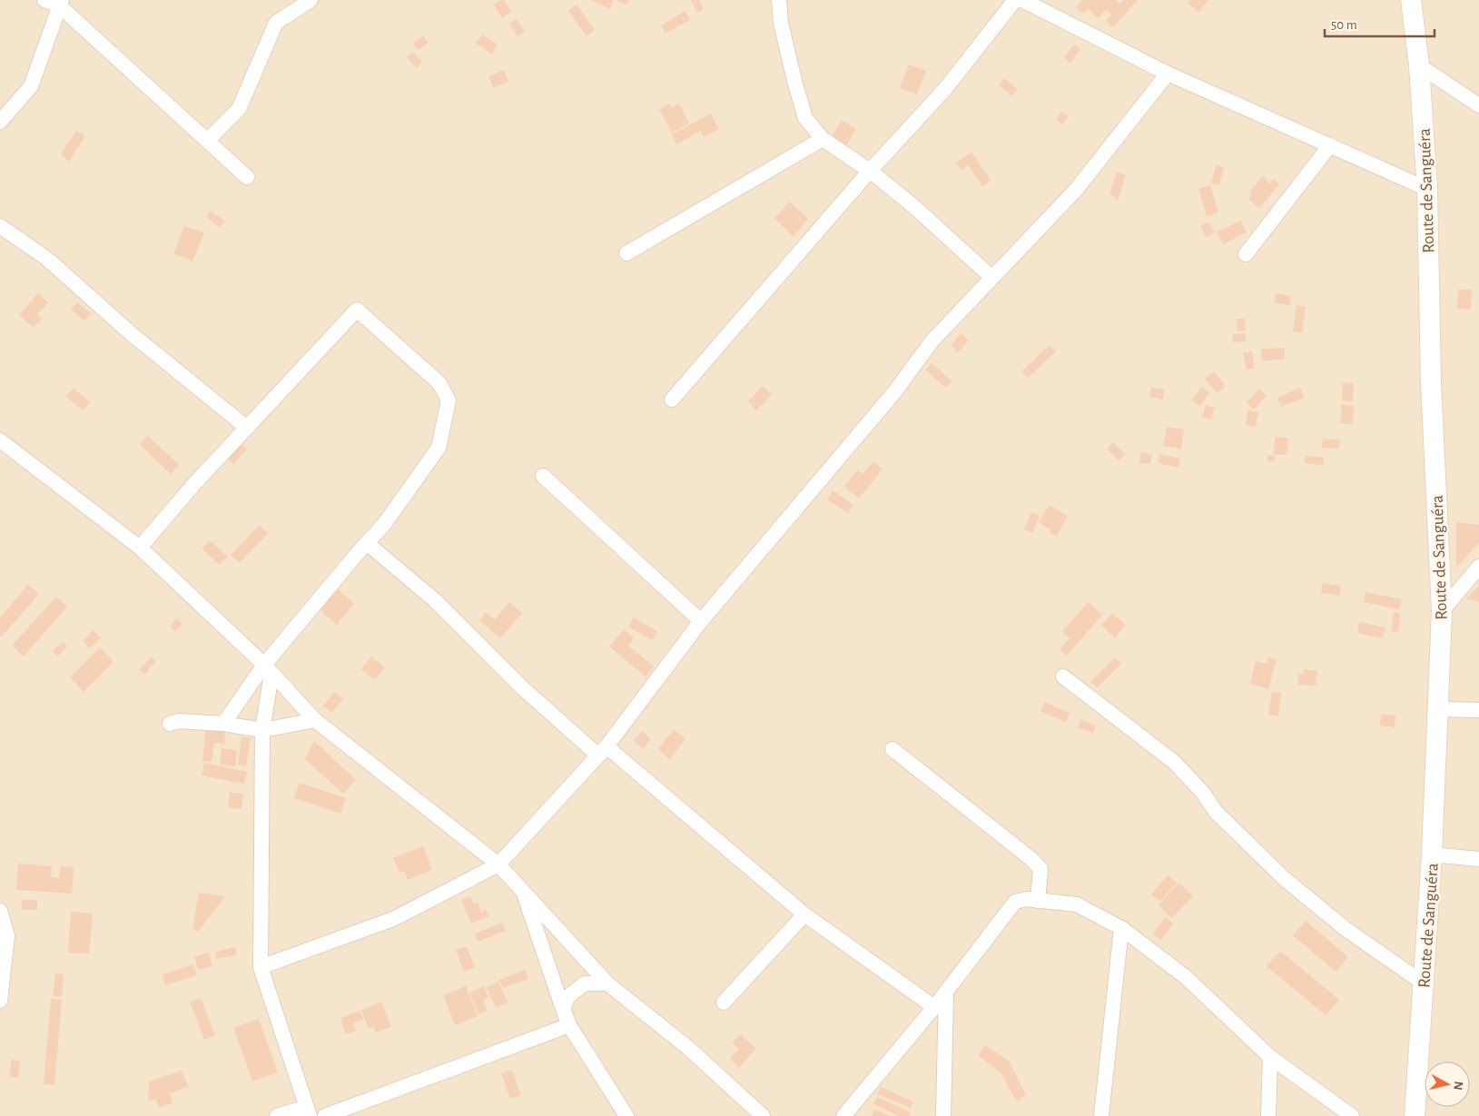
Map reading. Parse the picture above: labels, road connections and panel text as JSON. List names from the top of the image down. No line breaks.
{"streets":{"street":["Route de Sanguéra"]},"scale_bar":"50 m","north":"right"}
